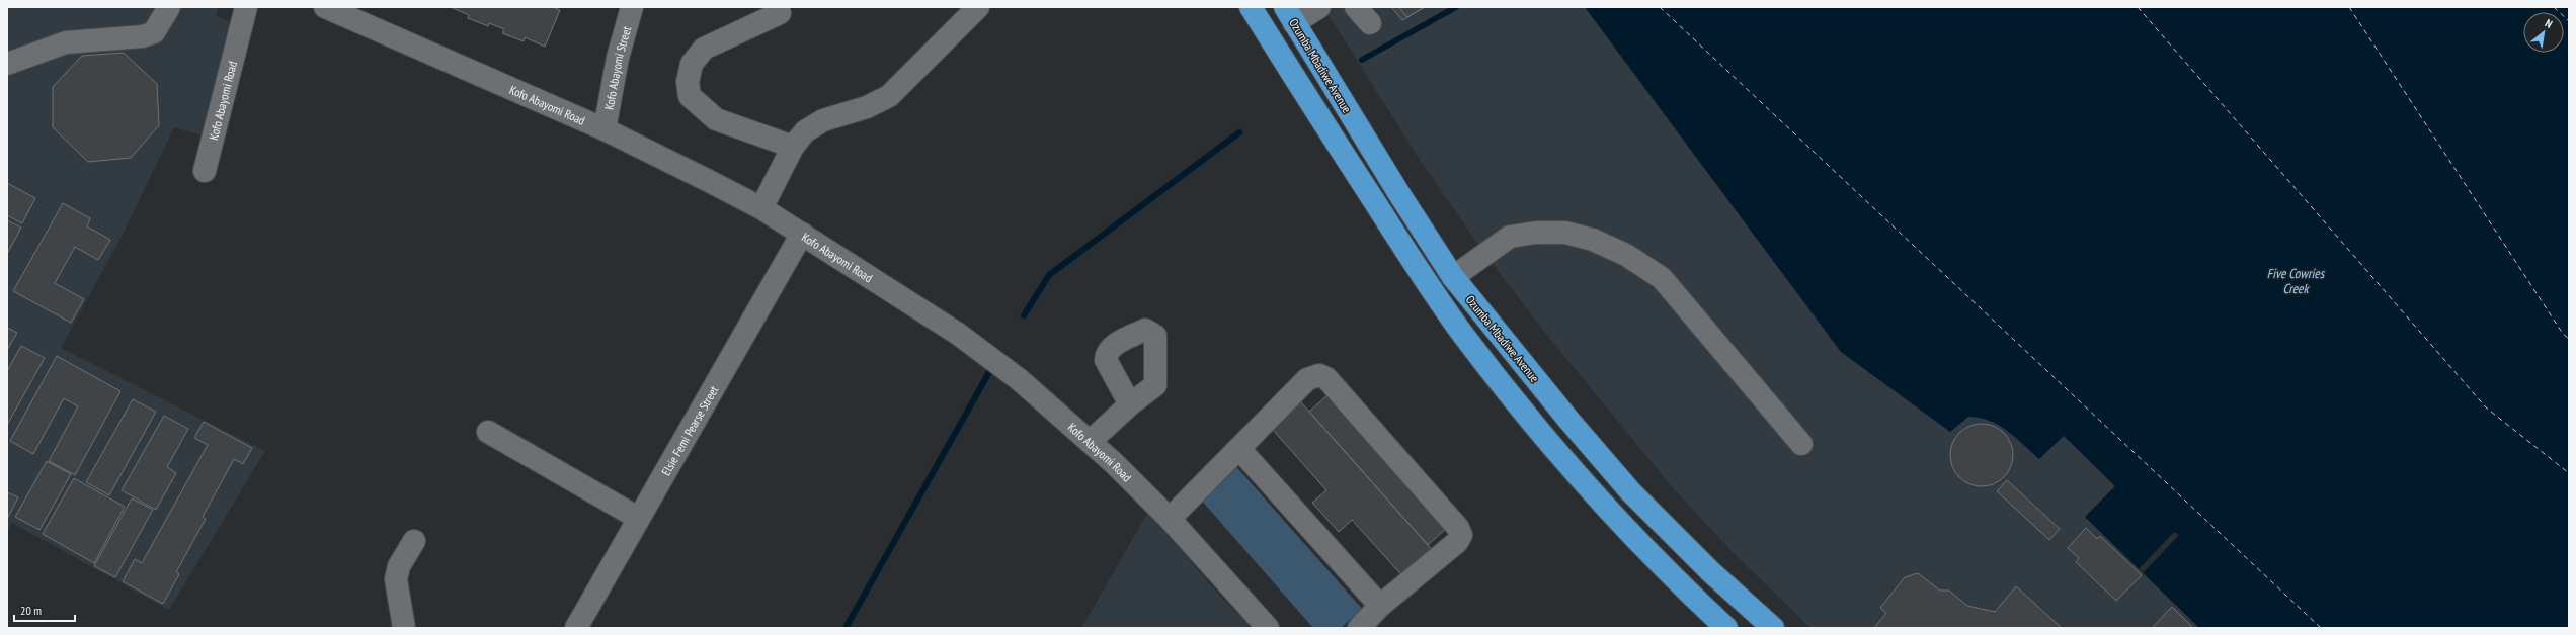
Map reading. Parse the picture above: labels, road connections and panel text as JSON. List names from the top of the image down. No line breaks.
{"streets":{"highway":["Ozumba Mbadiwe Avenue"],"street":["Kofo Abayomi Street","Kofo Abayomi Road","Elsie Femi Pearse Street"]},"crossings":[["Kofo Abayomi Street","Kofo Abayomi Road"],["Kofo Abayomi Road","Elsie Femi Pearse Street"]],"water":["Five Cowries Creek"],"scale_bar":"20 m","north":"top right"}
